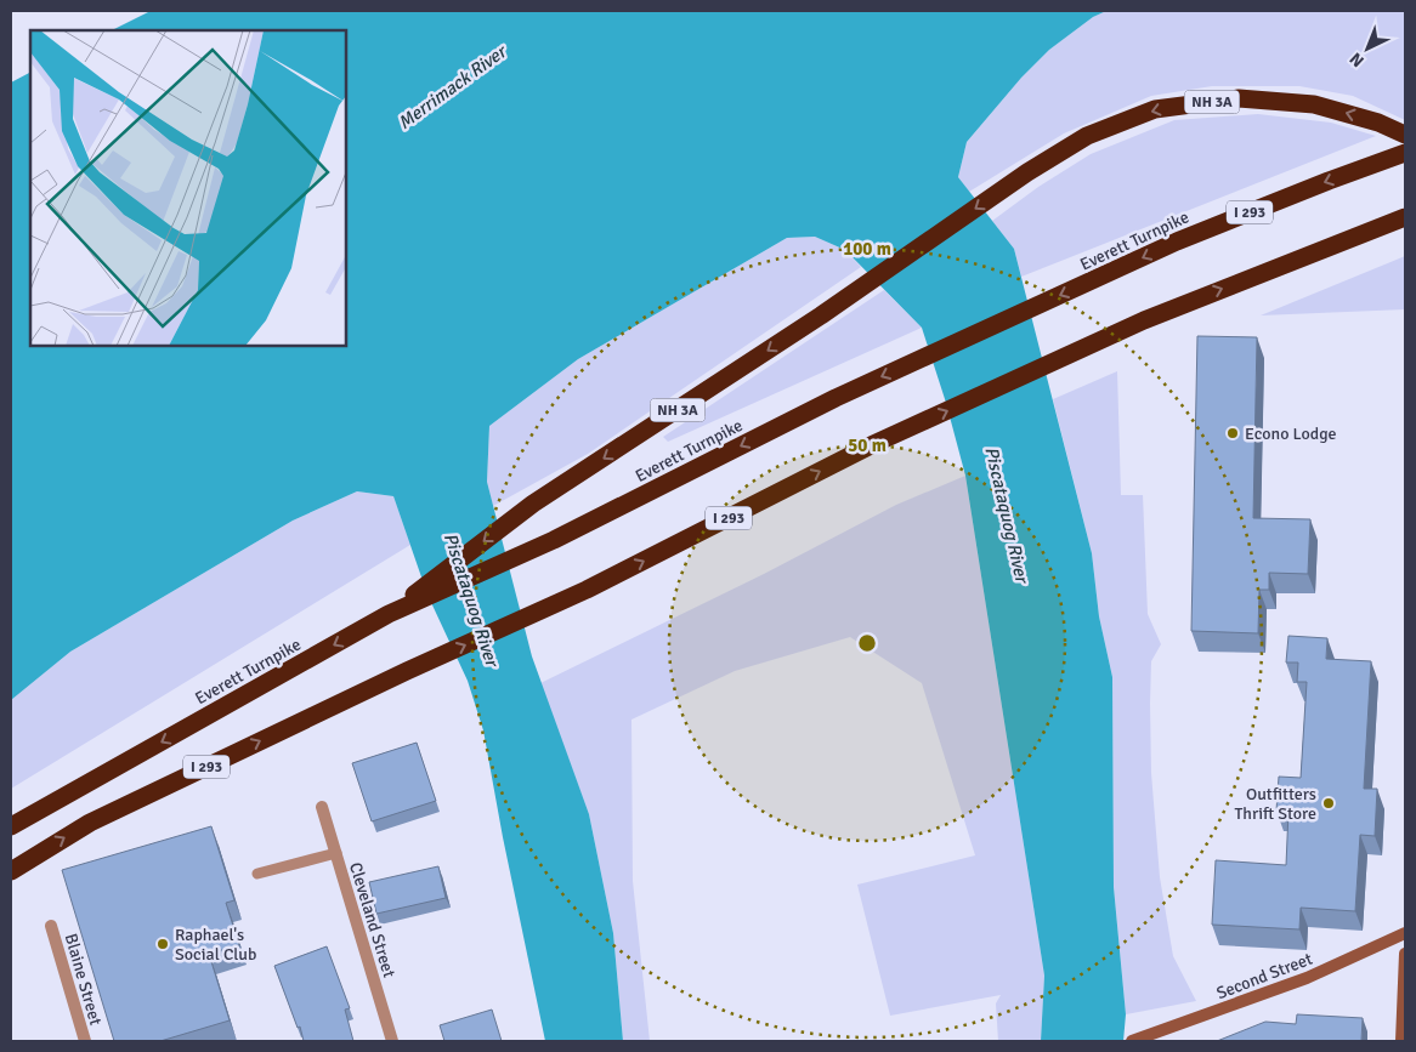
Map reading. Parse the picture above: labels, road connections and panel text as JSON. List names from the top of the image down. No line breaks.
{"streets":{"highway":["NH 3A","I 293","Everett Turnpike"],"main road":["Second Street"],"street":["Cleveland Street","Blaine Street"]},"crossings":[["NH 3A","Everett Turnpike"]],"water":["Merrimack River","Piscataquog River"],"places":["Econo Lodge","Outfitters Thrift Store","Raphael's Social Club"],"north":"bottom left","rings":["100 m","50 m"]}
